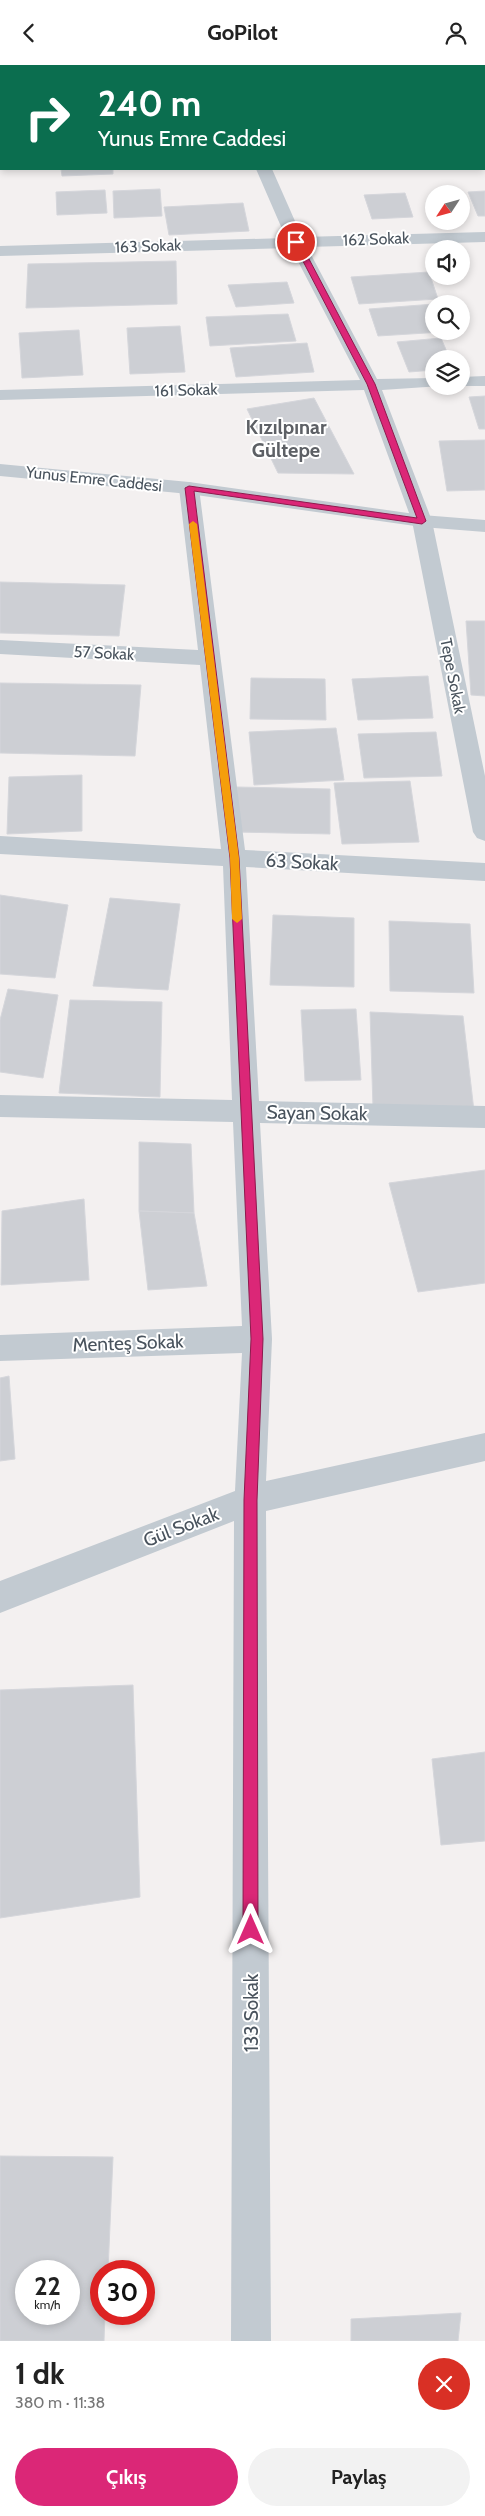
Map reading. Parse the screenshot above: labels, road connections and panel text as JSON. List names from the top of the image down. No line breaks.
{"streets":{"street":["162 Sokak","163 Sokak","161 Sokak","Yunus Emre Caddesi","57 Sokak","Tepe Sokak","63 Sokak","Sayan Sokak","Menteş Sokak","Gül Sokak","133 Sokak"]},"crossings":[["162 Sokak","163 Sokak"],["162 Sokak","Tepe Sokak"],["163 Sokak","Tepe Sokak"],["161 Sokak","Tepe Sokak"],["Yunus Emre Caddesi","Tepe Sokak"],["Yunus Emre Caddesi","133 Sokak"],["57 Sokak","133 Sokak"],["63 Sokak","133 Sokak"],["Sayan Sokak","133 Sokak"],["Menteş Sokak","133 Sokak"],["Gül Sokak","133 Sokak"]],"districts":["Kızılpınar Gültepe"],"north":"bottom left","page":{"header":"GoPilot","turn":["240 m","Yunus Emre Caddesi"],"speed":"22 km/h","limit":"30","heading":["1 dk","380 m · 11:38"],"buttons":["Çıkış","Paylaş"]}}
